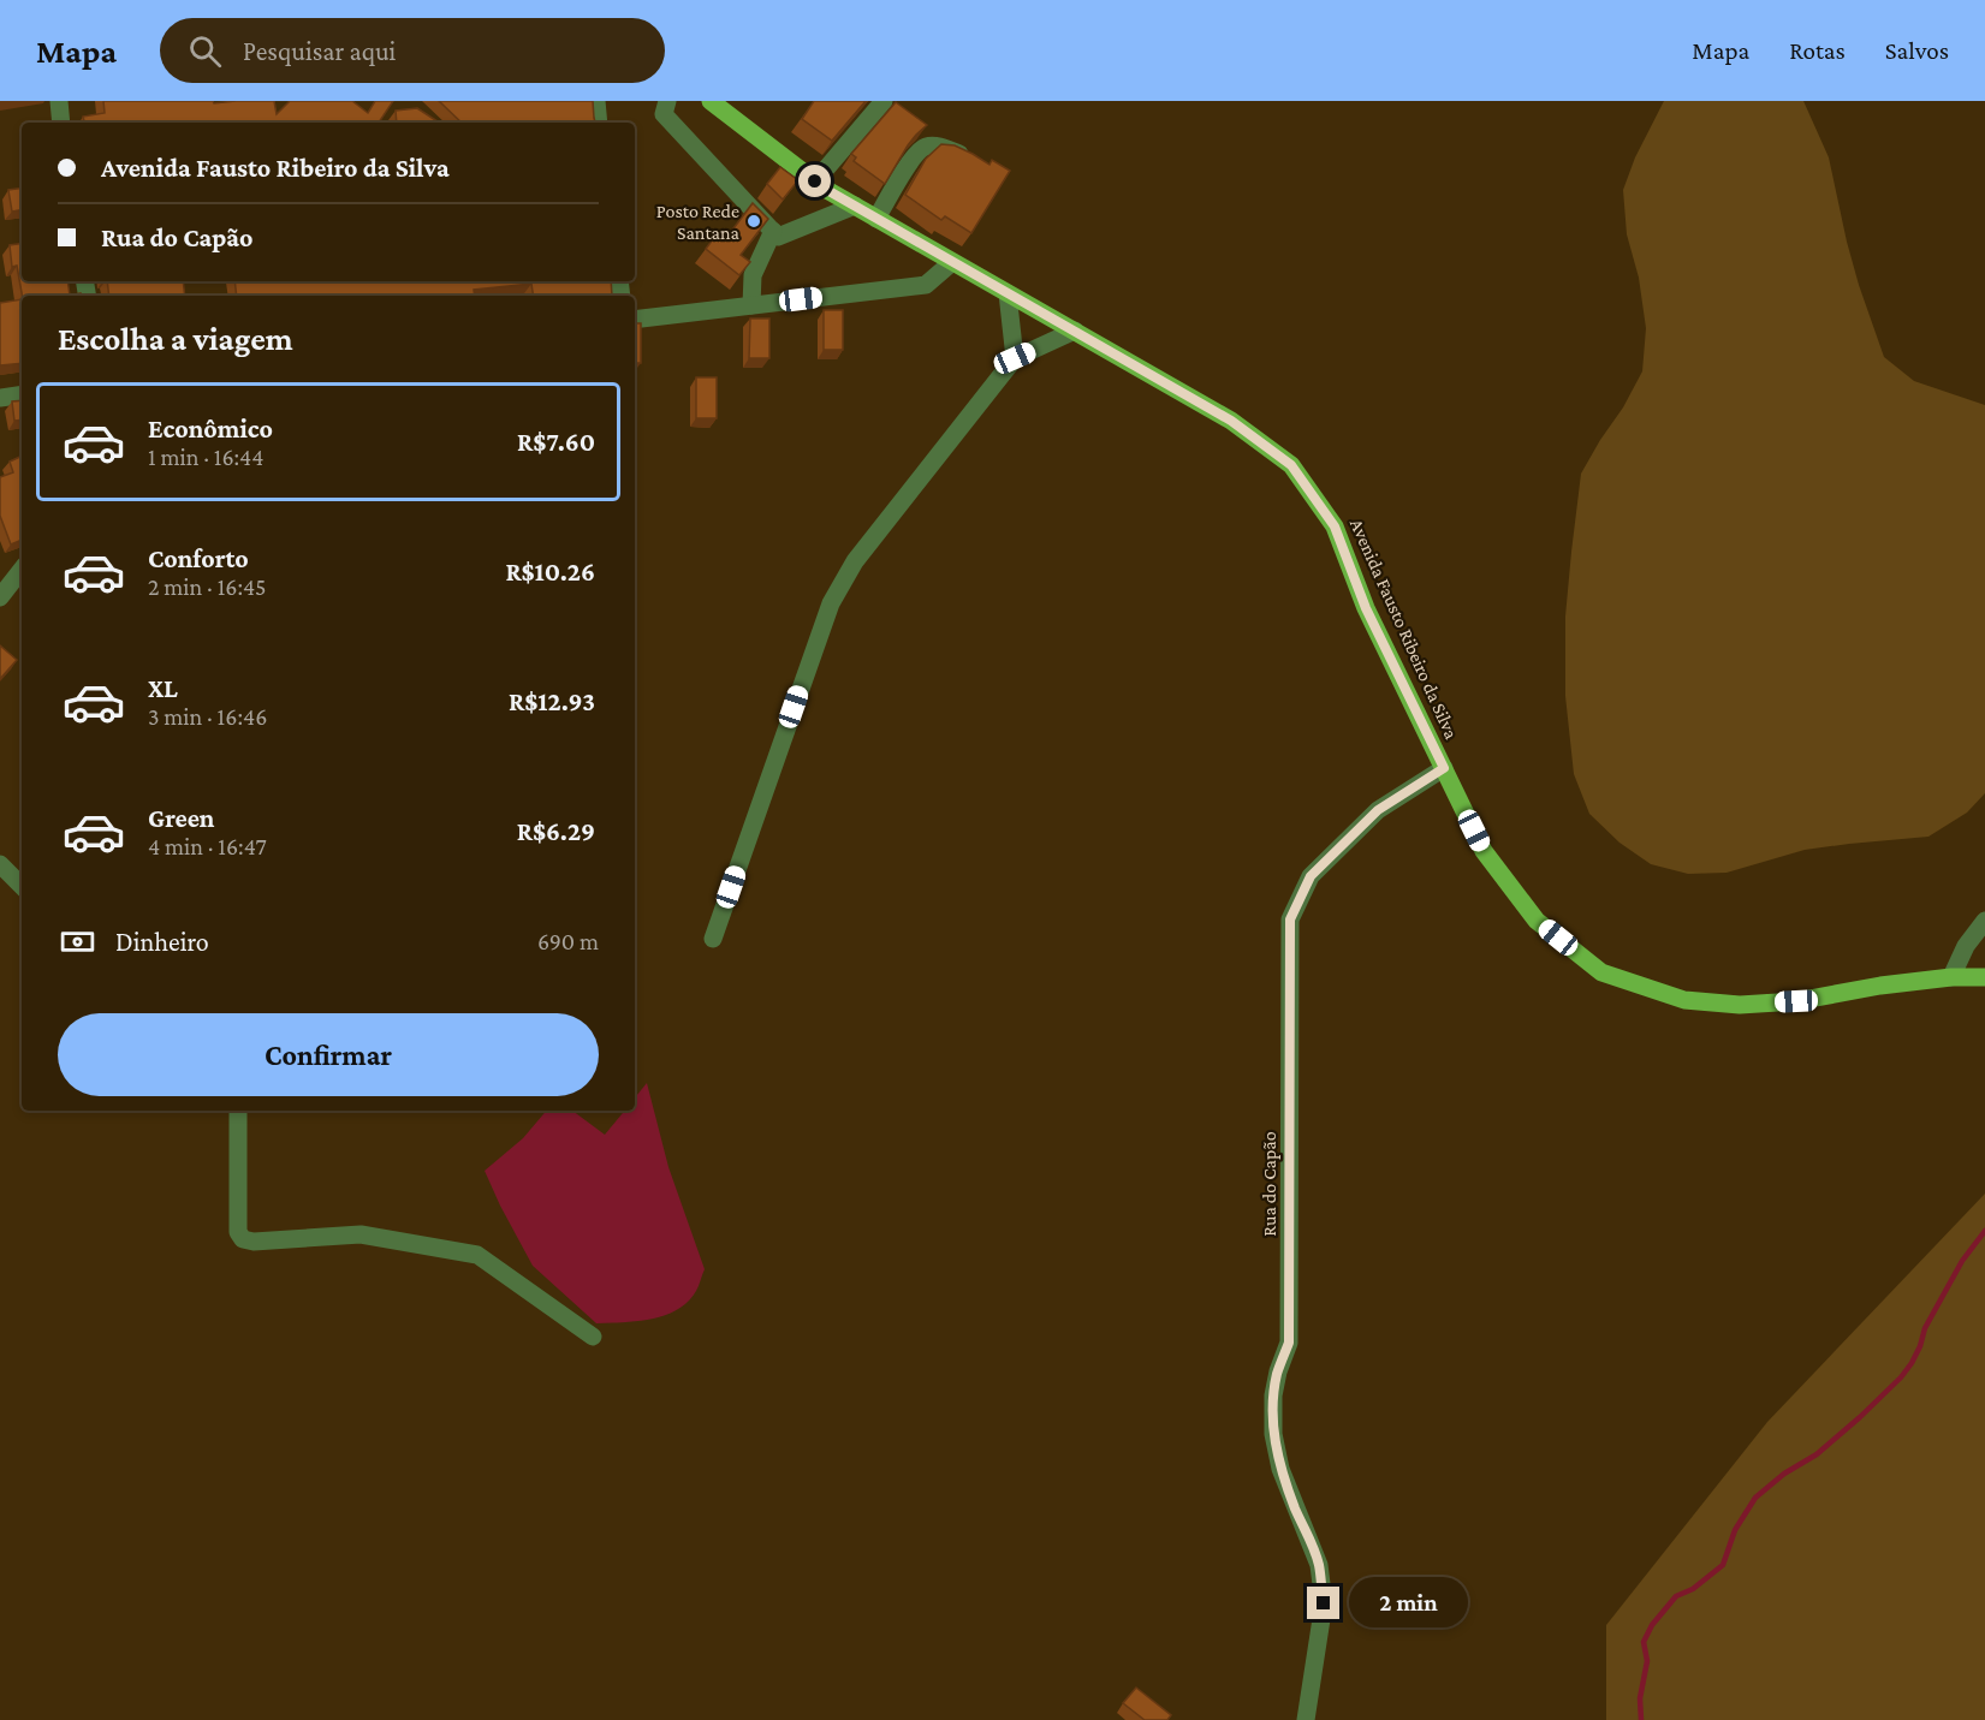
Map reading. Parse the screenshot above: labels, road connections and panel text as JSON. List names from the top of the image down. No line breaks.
{"streets":{"main road":["Avenida Fausto Ribeiro da Silva"],"street":["Rua do Capão"]},"crossings":[["Avenida Fausto Ribeiro da Silva","Rua do Capão"]],"places":["Posto Rede Santana"],"page":{"header":"Mapa","search":"Pesquisar aqui","nav":["Mapa","Rotas","Salvos"],"banner":["Avenida Fausto Ribeiro da Silva","Rua do Capão"],"heading":"Escolha a viagem","list":[{"name":"Econômico","note":"1 min · 16:44","value":"R$7.60"},{"name":"Conforto","note":"2 min · 16:45","value":"R$10.26"},{"name":"XL","note":"3 min · 16:46","value":"R$12.93"},{"name":"Green","note":"4 min · 16:47","value":"R$6.29"}],"pay":["Dinheiro","690 m"],"buttons":"Confirmar","bubble":"2 min"}}
